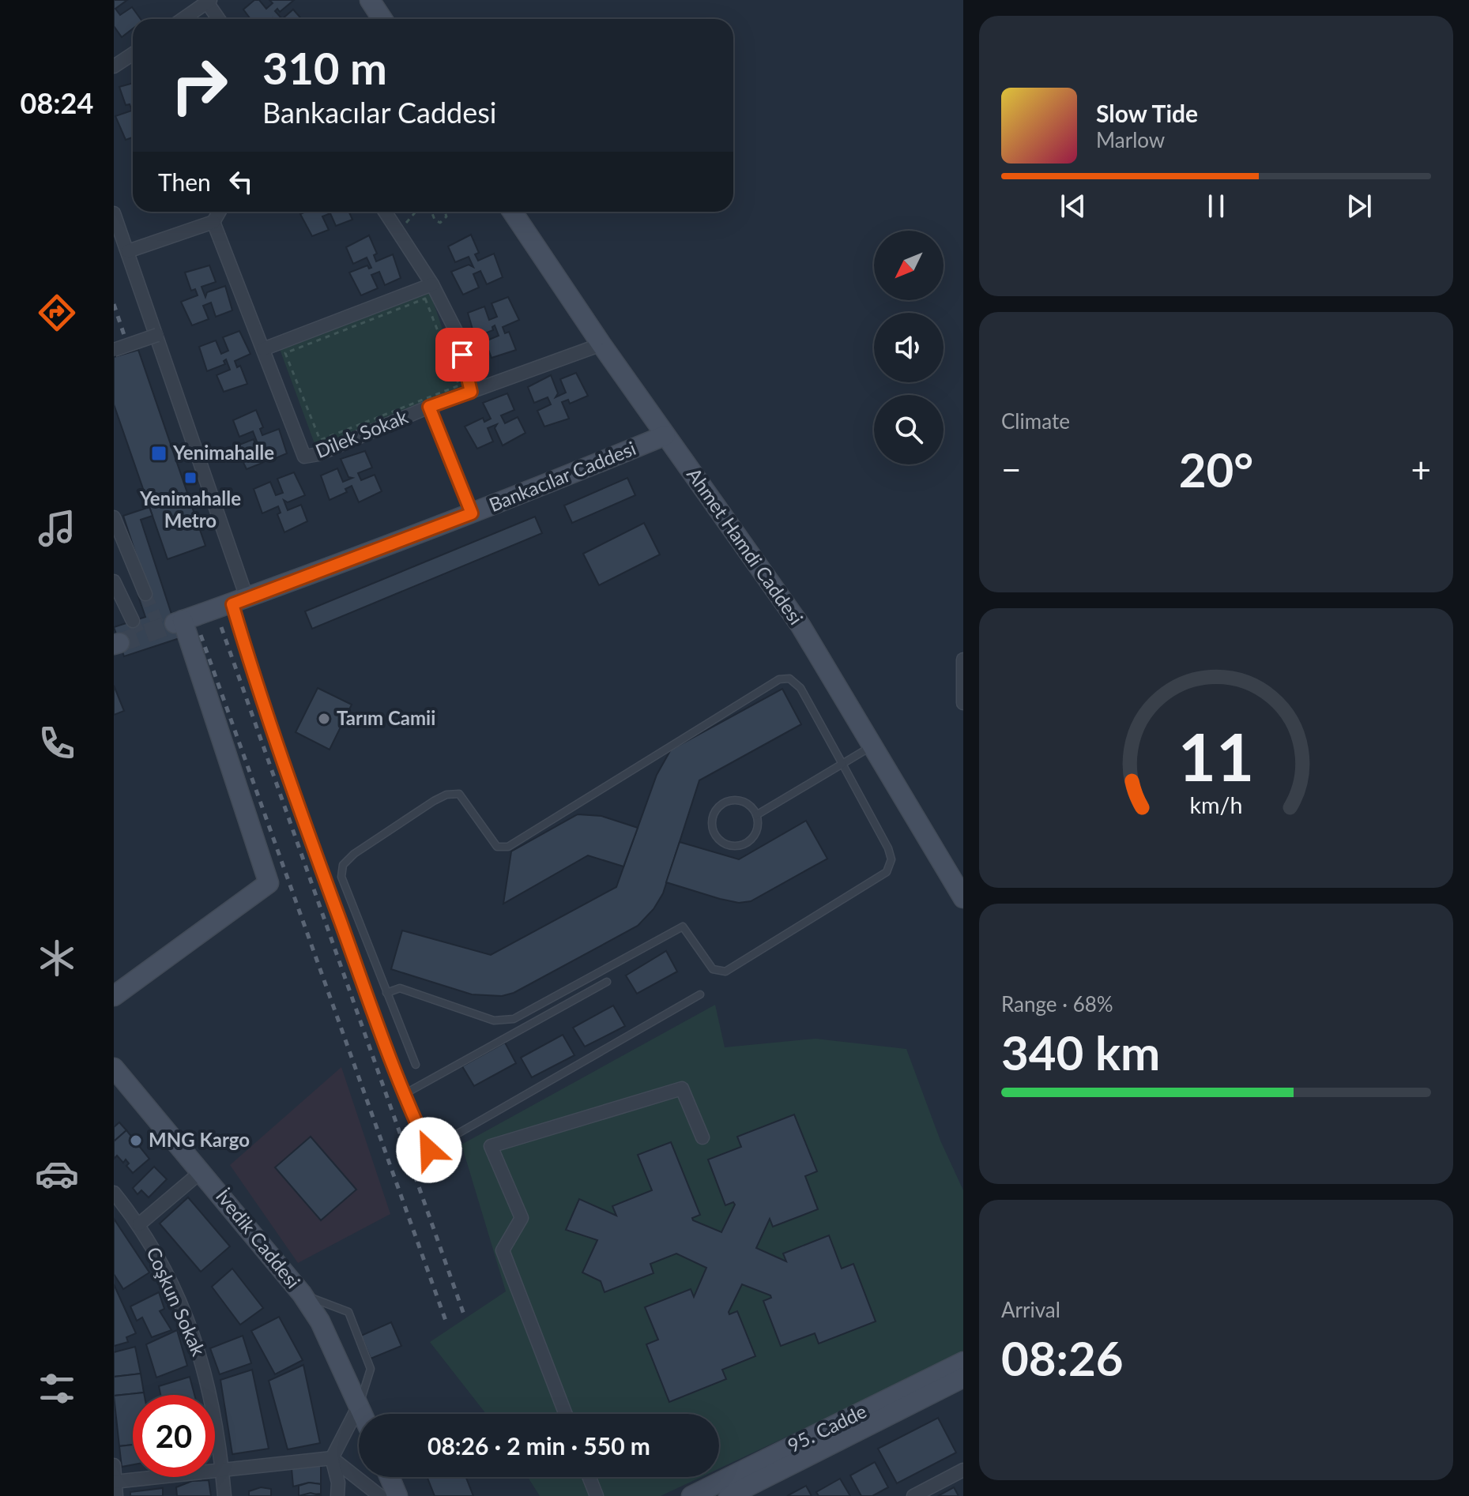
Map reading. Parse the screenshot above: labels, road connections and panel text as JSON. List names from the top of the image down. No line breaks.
{"streets":{"main road":["Bankacılar Caddesi","Ahmet Hamdi Caddesi","İvedik Caddesi","95. Cadde"],"street":["Dilek Sokak","Coşkun Sokak"]},"crossings":[["Dilek Sokak","Ahmet Hamdi Caddesi"],["Bankacılar Caddesi","Ahmet Hamdi Caddesi"]],"places":{"transit":["Yenimahalle","Yenimahalle Metro"],"other":["Tarım Camii","MNG Kargo"]},"north":"bottom left","page":{"tabs":"08:24","turn":["310 m","Bankacılar Caddesi"],"song":["Slow Tide","Marlow"],"then":"Then","tile":["Climate",["Range · 68%","340 km"],["Arrival","08:26"]],"heat":["−","20°","+"],"limit":"20","trip":"08:26 · 2 min · 550 m","gauge":["11","km/h"]}}
